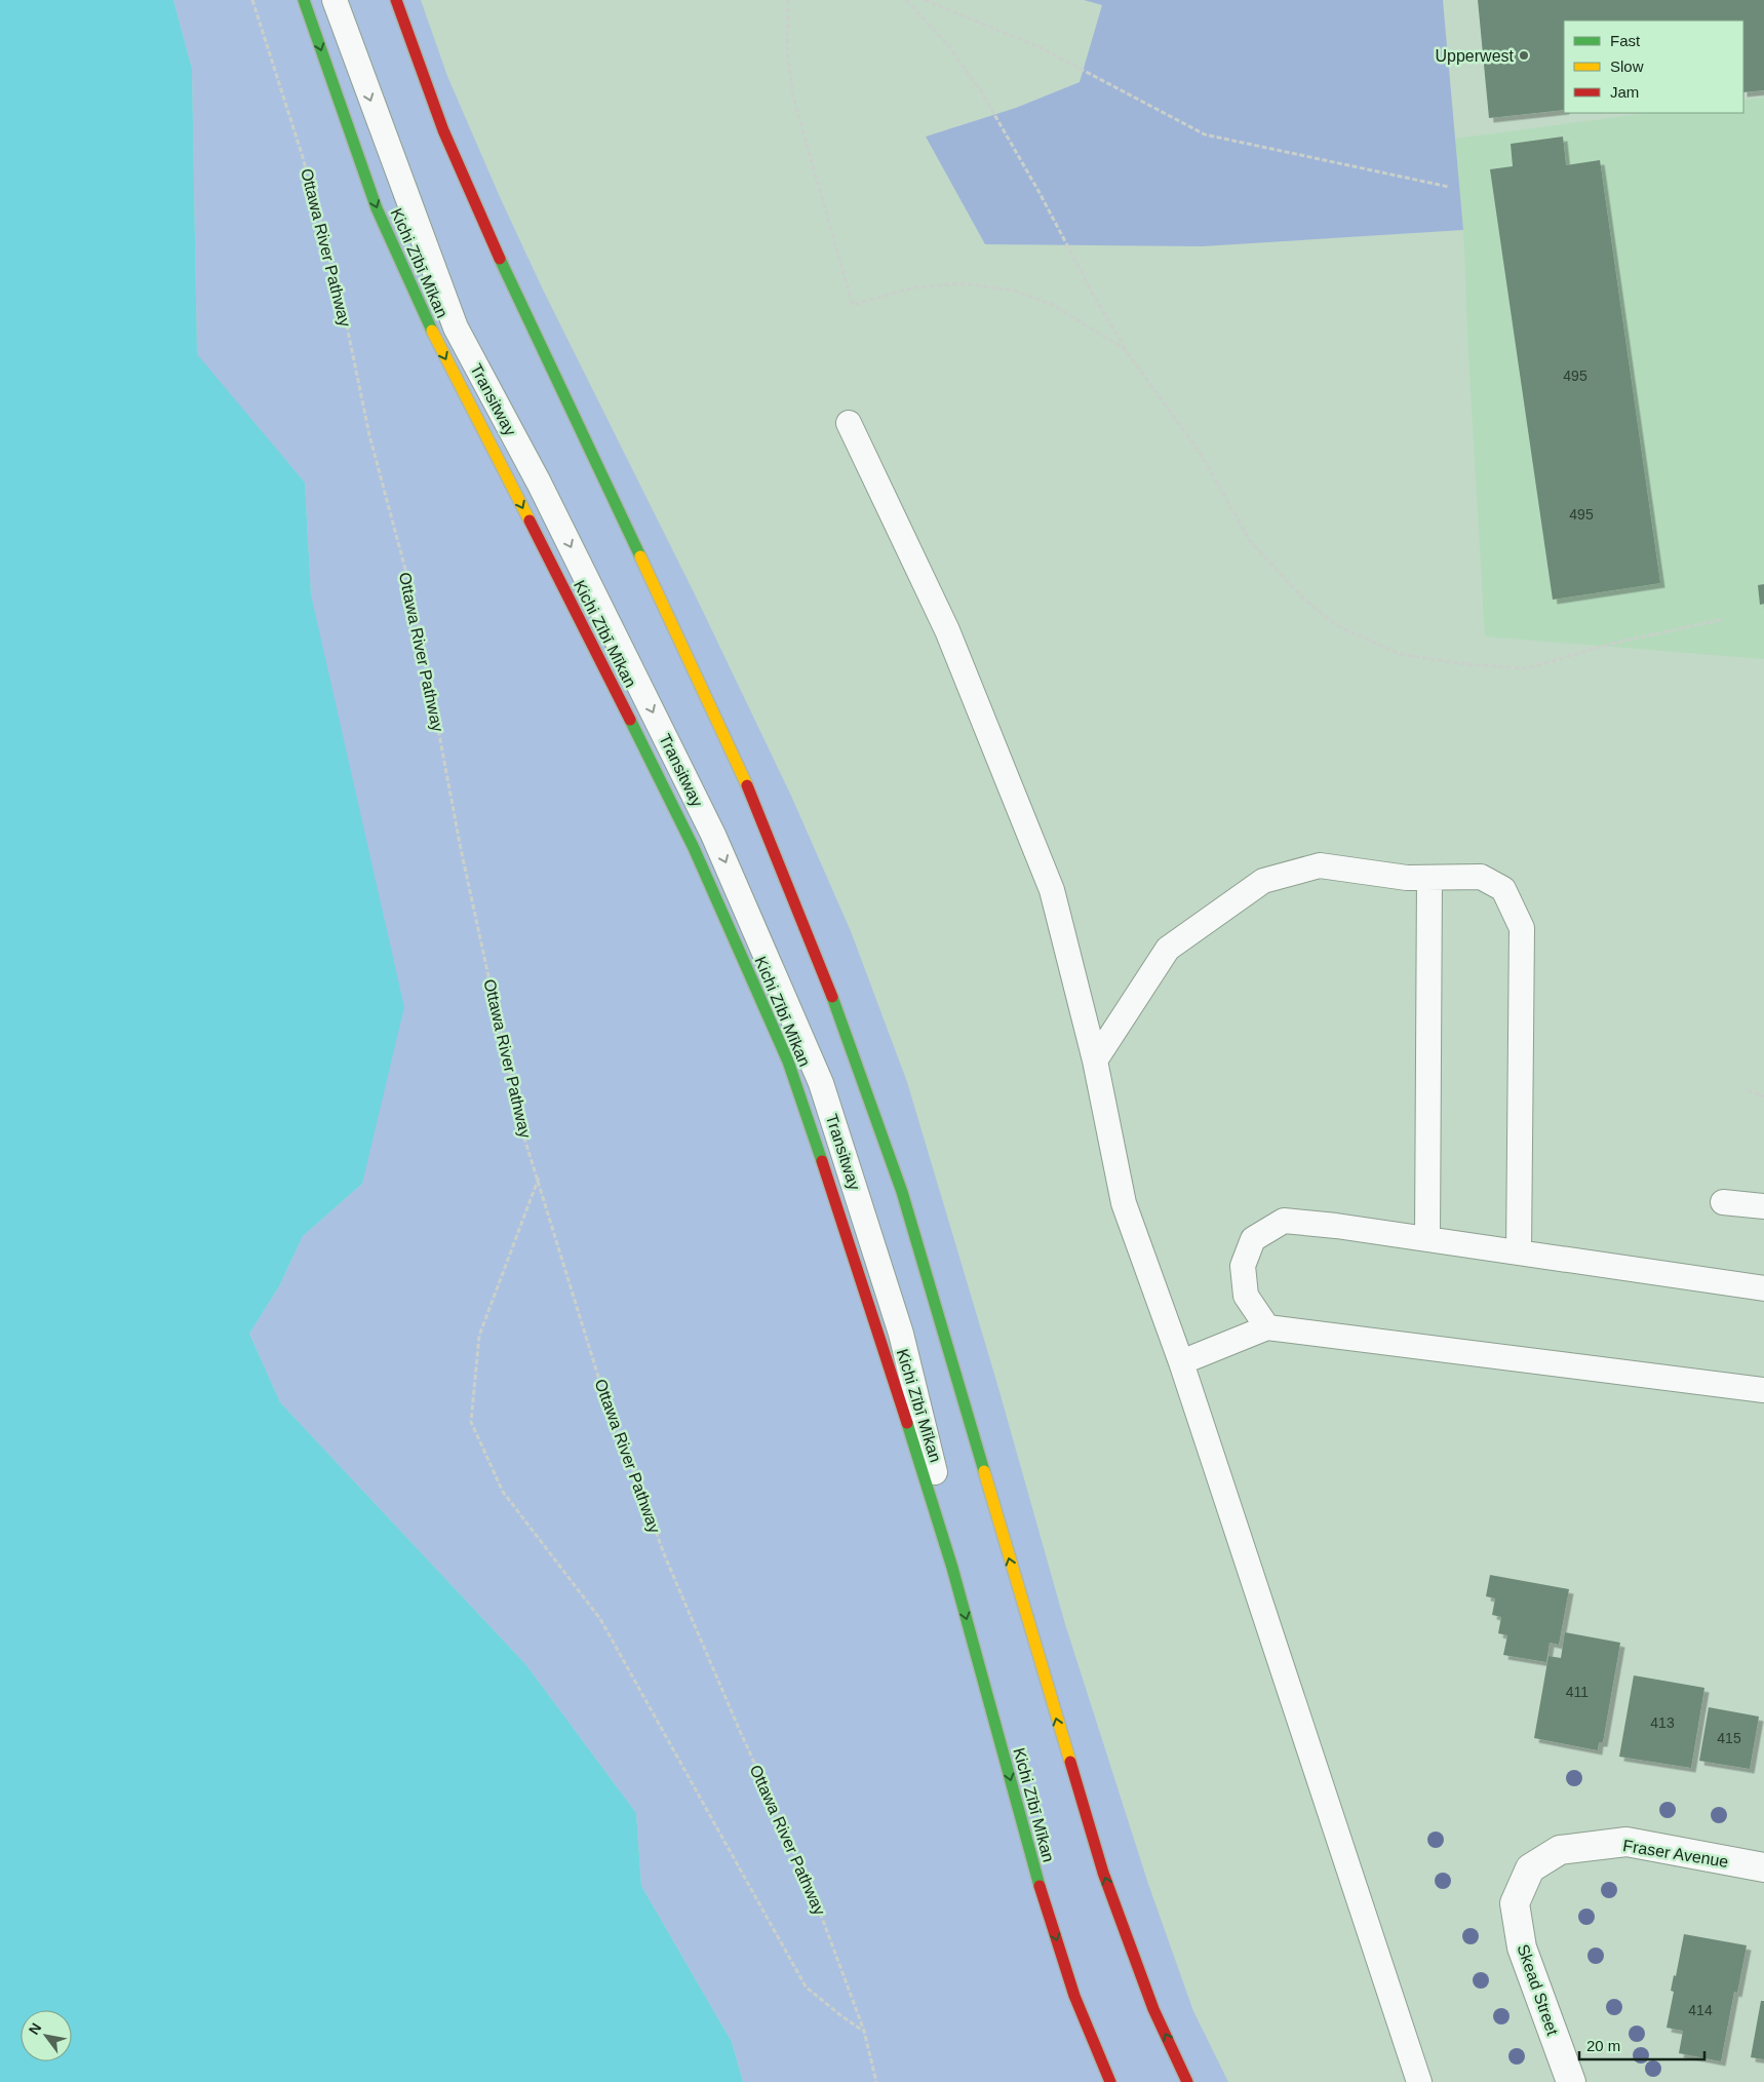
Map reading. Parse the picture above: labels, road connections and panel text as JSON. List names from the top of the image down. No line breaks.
{"streets":{"highway":["Kichi Zībī Mīkan"],"street":["Fraser Avenue","Skead Street"],"lane":["Transitway"],"path":["Ottawa River Pathway"]},"crossings":[["Kichi Zībī Mīkan","Transitway"],["Fraser Avenue","Skead Street"]],"one_way":["Transitway"],"places":["Upperwest"],"house_numbers":["495","495","411","413","415","414"],"legend":["Fast","Slow","Jam"],"scale_bar":"20 m","north":"top left"}
